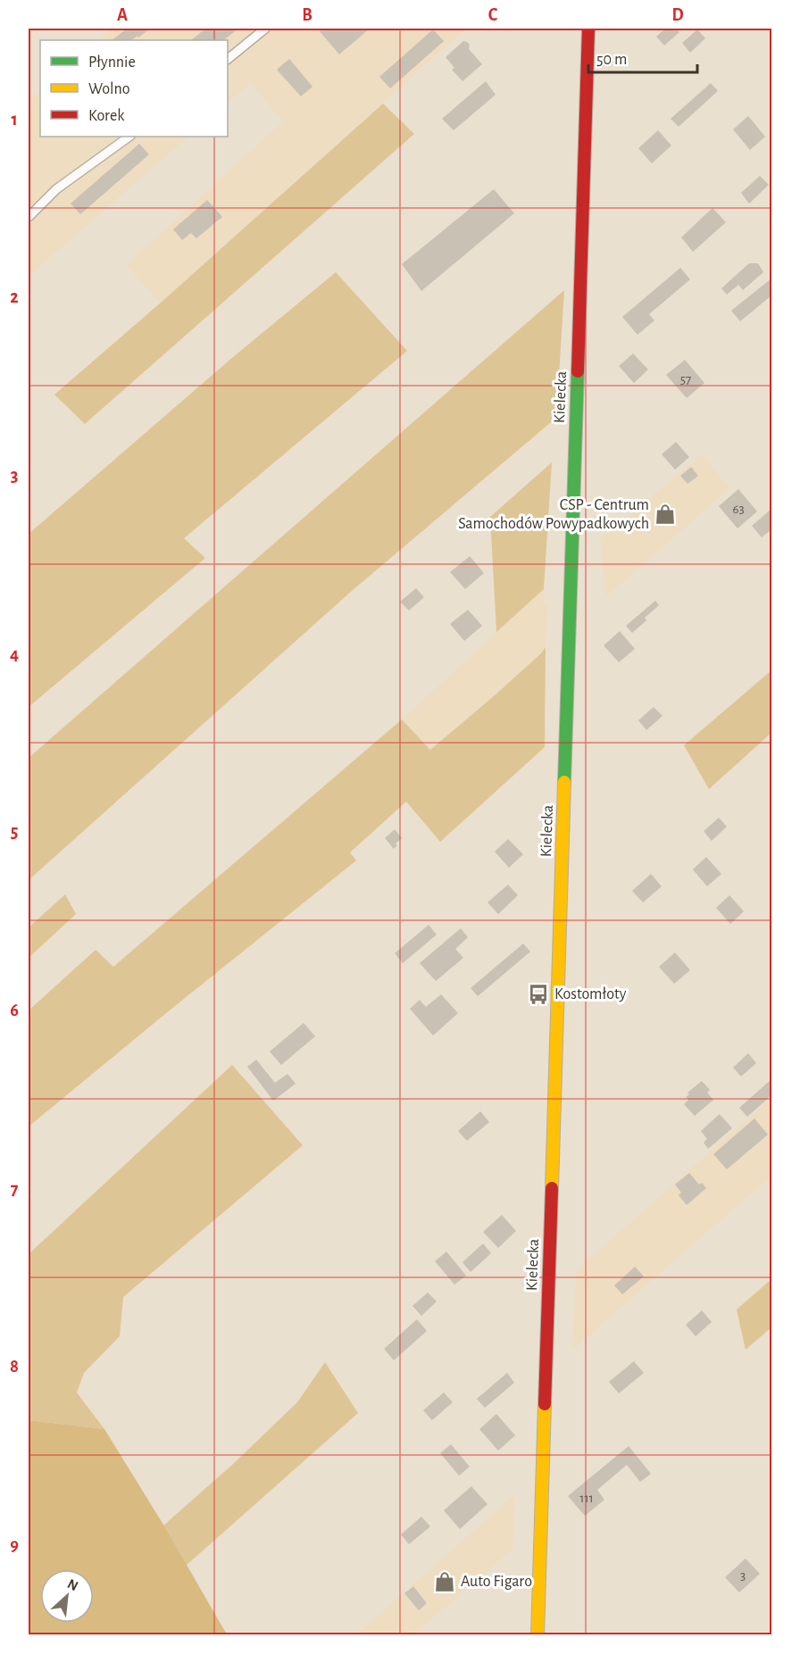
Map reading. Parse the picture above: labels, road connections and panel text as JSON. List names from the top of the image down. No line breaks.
{"streets":{"main road":["Kielecka"]},"places":{"shop":["CSP - Centrum Samochodów Powypadkowych","Auto Figaro"],"bus stop":["Kostomłoty"]},"house_numbers":["57","63","111","3"],"legend":["Płynnie","Wolno","Korek"],"scale_bar":"50 m","north":"top right","grid":{"columns":["A","B","C","D"],"rows":["1","2","3","4","5","6","7","8","9"]}}
